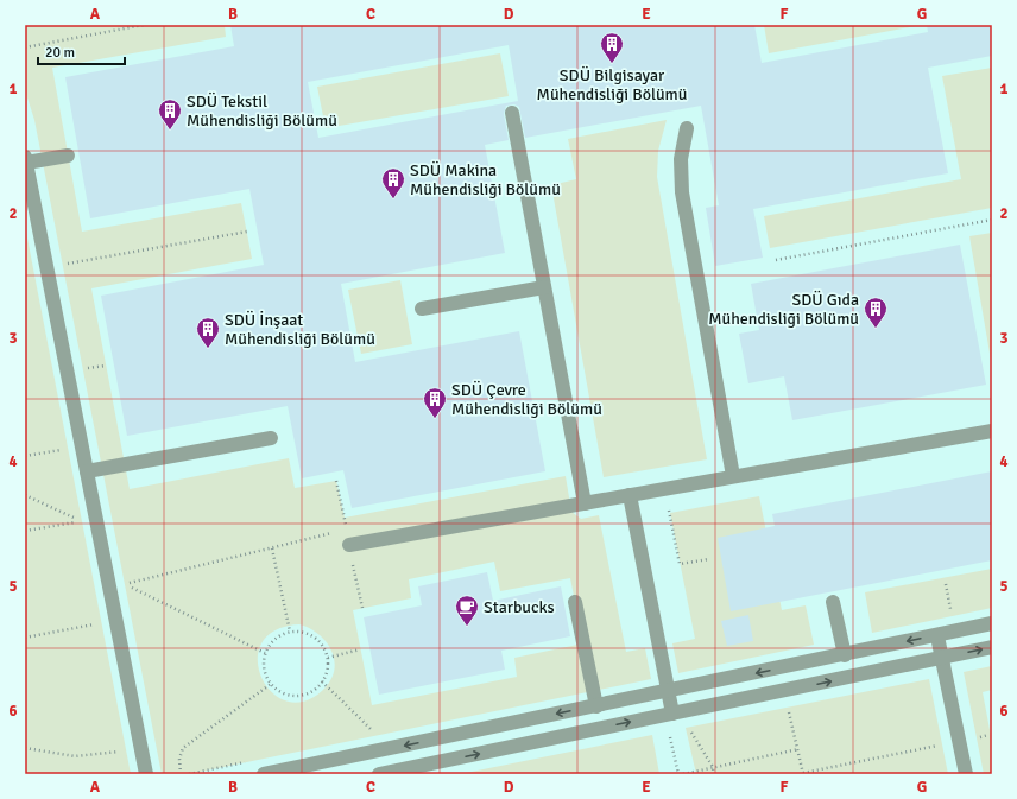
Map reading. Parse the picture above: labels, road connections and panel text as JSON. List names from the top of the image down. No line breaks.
{"places":{"building":["SDÜ Bilgisayar Mühendisliği Bölümü","SDÜ Tekstil Mühendisliği Bölümü","SDÜ Makina Mühendisliği Bölümü","SDÜ Gıda Mühendisliği Bölümü","SDÜ İnşaat Mühendisliği Bölümü","SDÜ Çevre Mühendisliği Bölümü"],"cafe":["Starbucks"]},"scale_bar":"20 m","grid":{"columns":["A","B","C","D","E","F","G"],"rows":["1","2","3","4","5","6"]}}
